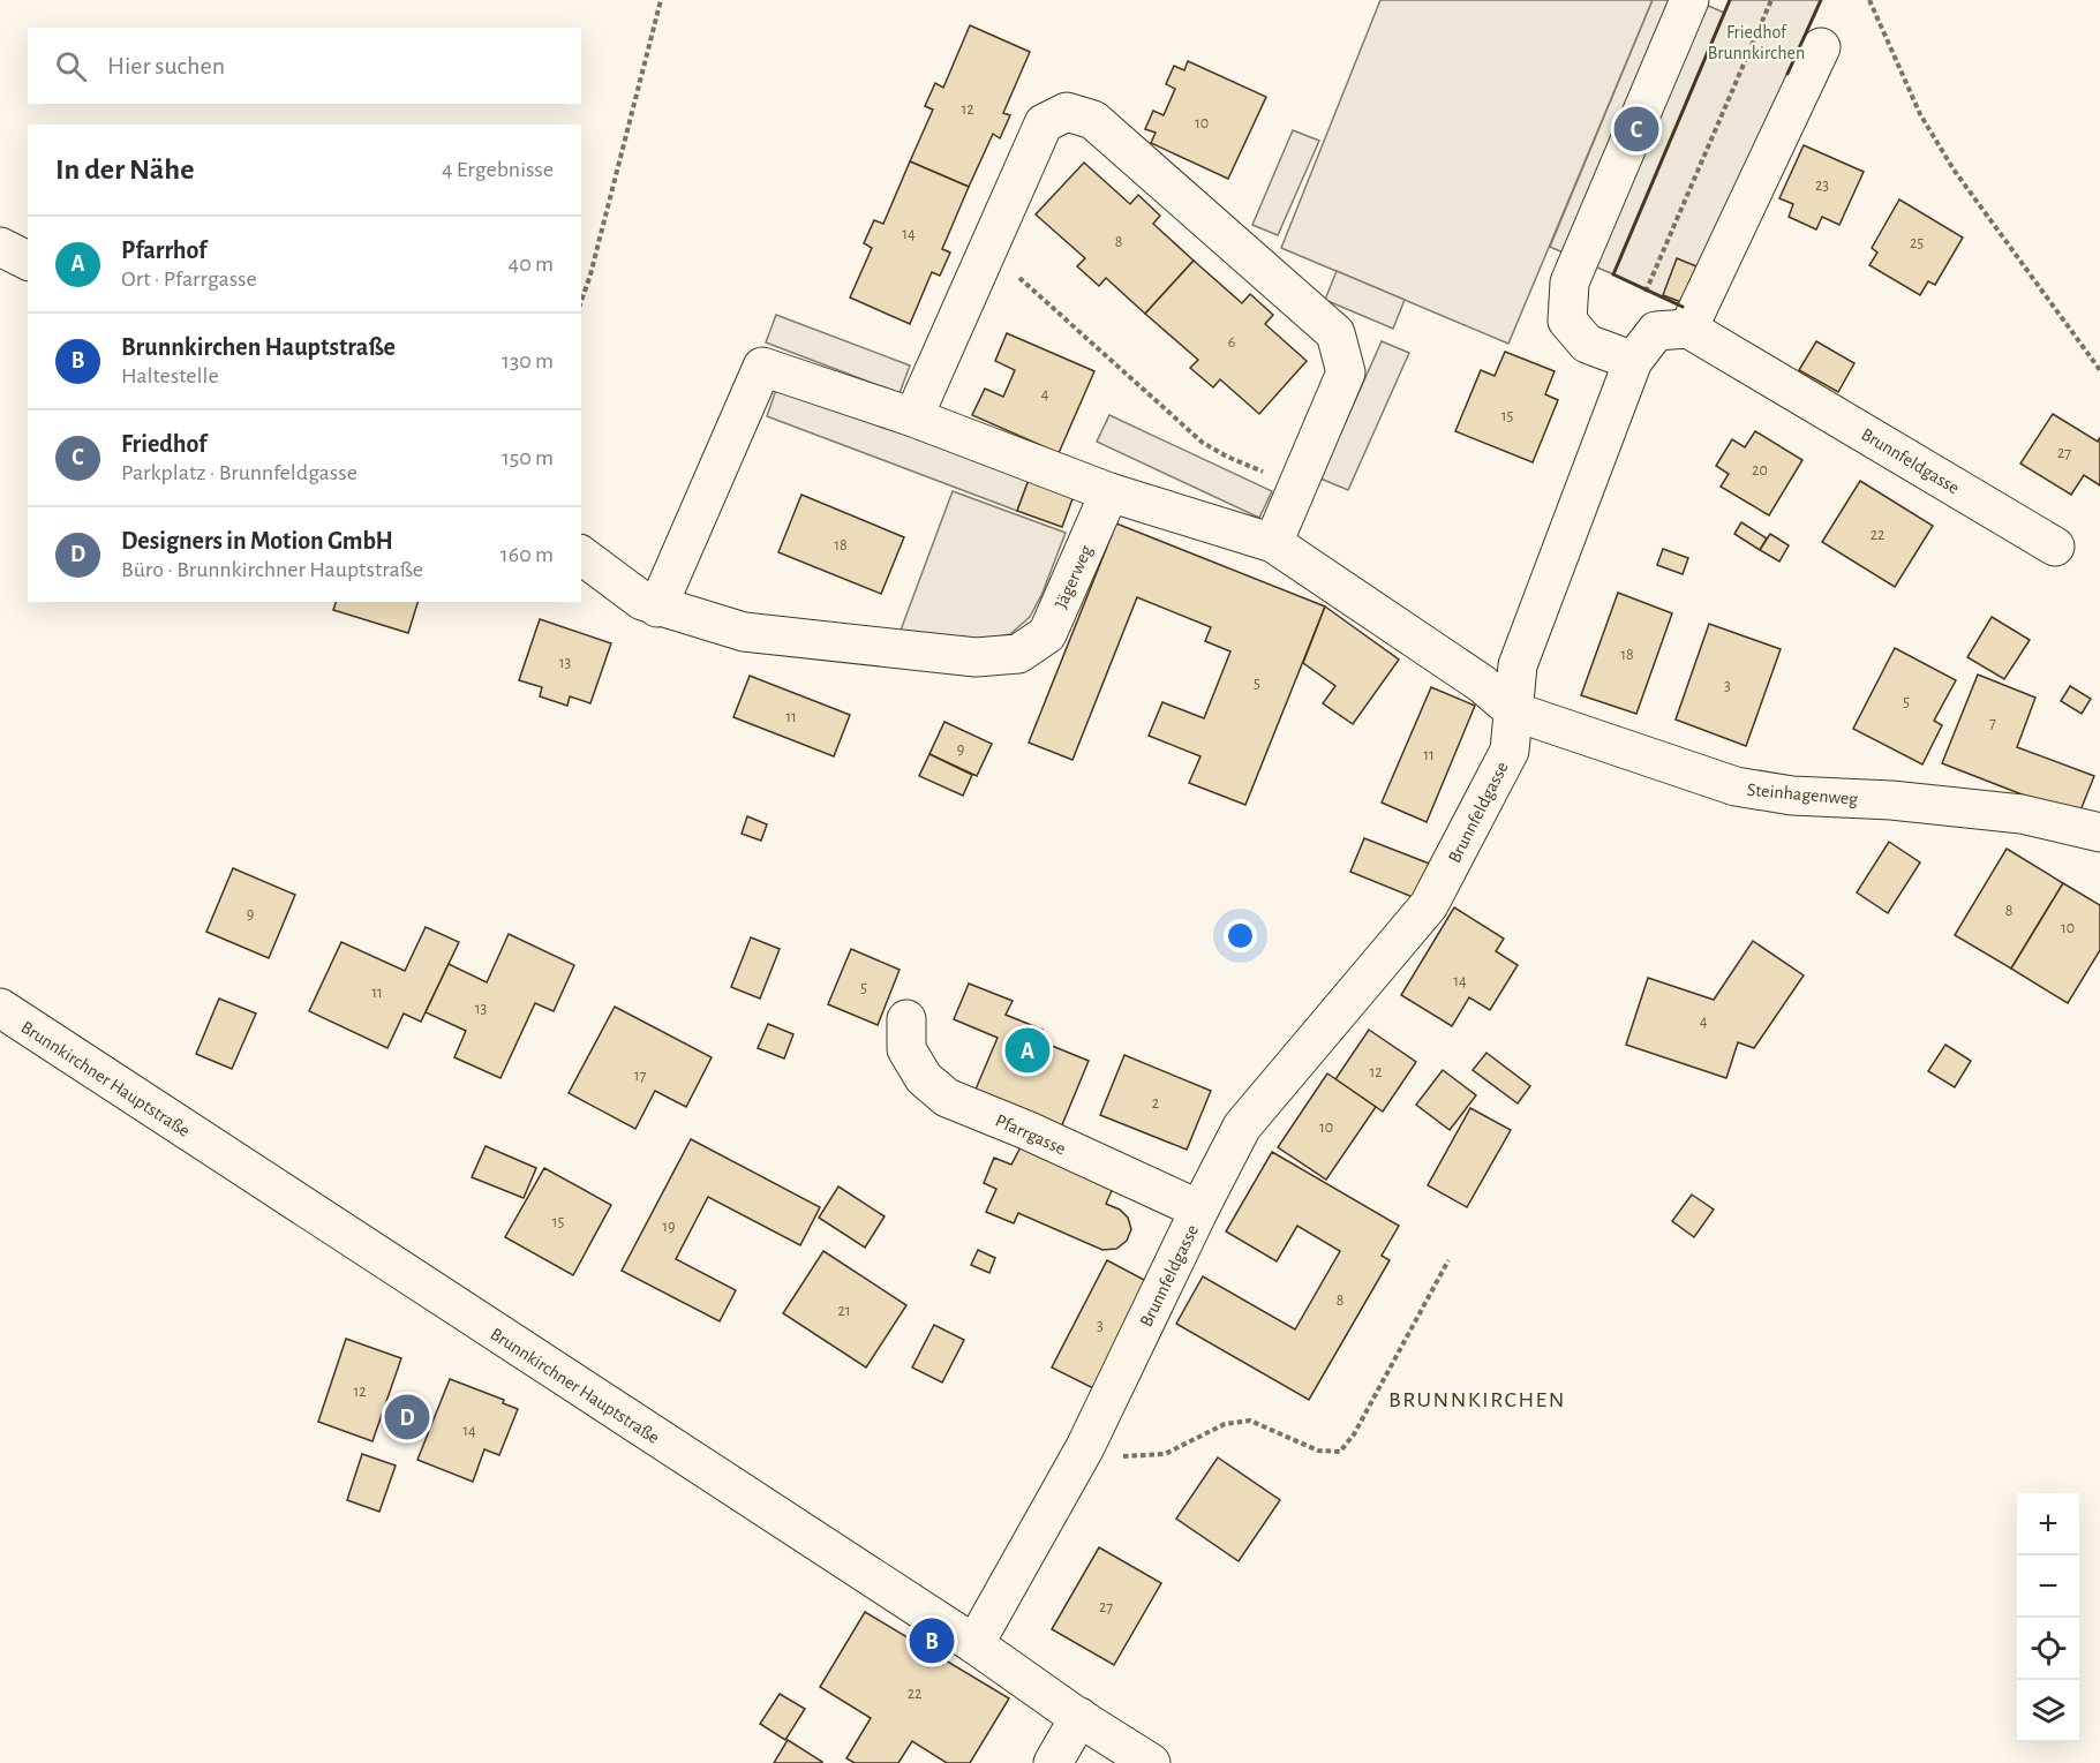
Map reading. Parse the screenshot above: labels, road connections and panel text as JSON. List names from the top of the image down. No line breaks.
{"streets":{"street":["Brunnfeldgasse","Jägerweg","Steinhagenweg","Brunnkirchner Hauptstraße","Pfarrgasse"]},"crossings":[["Brunnfeldgasse","Steinhagenweg"],["Brunnfeldgasse","Brunnkirchner Hauptstraße"],["Brunnfeldgasse","Pfarrgasse"]],"districts":["BRUNNKIRCHEN"],"parks":["Friedhof Brunnkirchen"],"house_numbers":["12","10","23","14","8","25","6","4","15","27","20","22","18","18","13","5","3","5","11","7","9","11","8","9","10","14","5","11","13","4","12","17","2","10","15","19","8","21","3","12","14","27","22"],"page":{"search":"Hier suchen","pins":["C","A","D","B"],"heading":["In der Nähe","4 Ergebnisse"],"list":[{"mark":"A","name":"Pfarrhof","note":"Ort · Pfarrgasse","value":"40 m"},{"mark":"B","name":"Brunnkirchen Hauptstraße","note":"Haltestelle","value":"130 m"},{"mark":"C","name":"Friedhof","note":"Parkplatz · Brunnfeldgasse","value":"150 m"},{"mark":"D","name":"Designers in Motion GmbH","note":"Büro · Brunnkirchner Hauptstraße","value":"160 m"}],"map_buttons":["+","−"]}}
